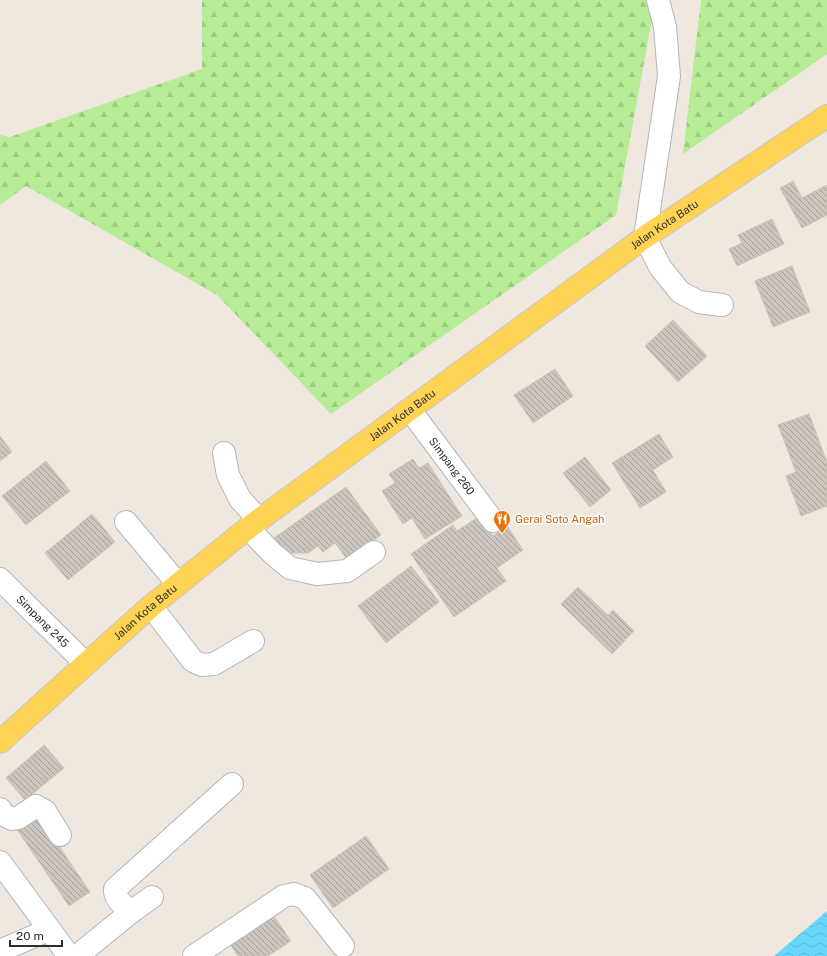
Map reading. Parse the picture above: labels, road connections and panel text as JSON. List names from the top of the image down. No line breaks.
{"streets":{"main road":["Jalan Kota Batu"],"street":["Simpang 260","Simpang 245"]},"crossings":[["Jalan Kota Batu","Simpang 260"],["Jalan Kota Batu","Simpang 245"]],"places":{"restaurant":["Gerai Soto Angah"]},"scale_bar":"20 m"}
